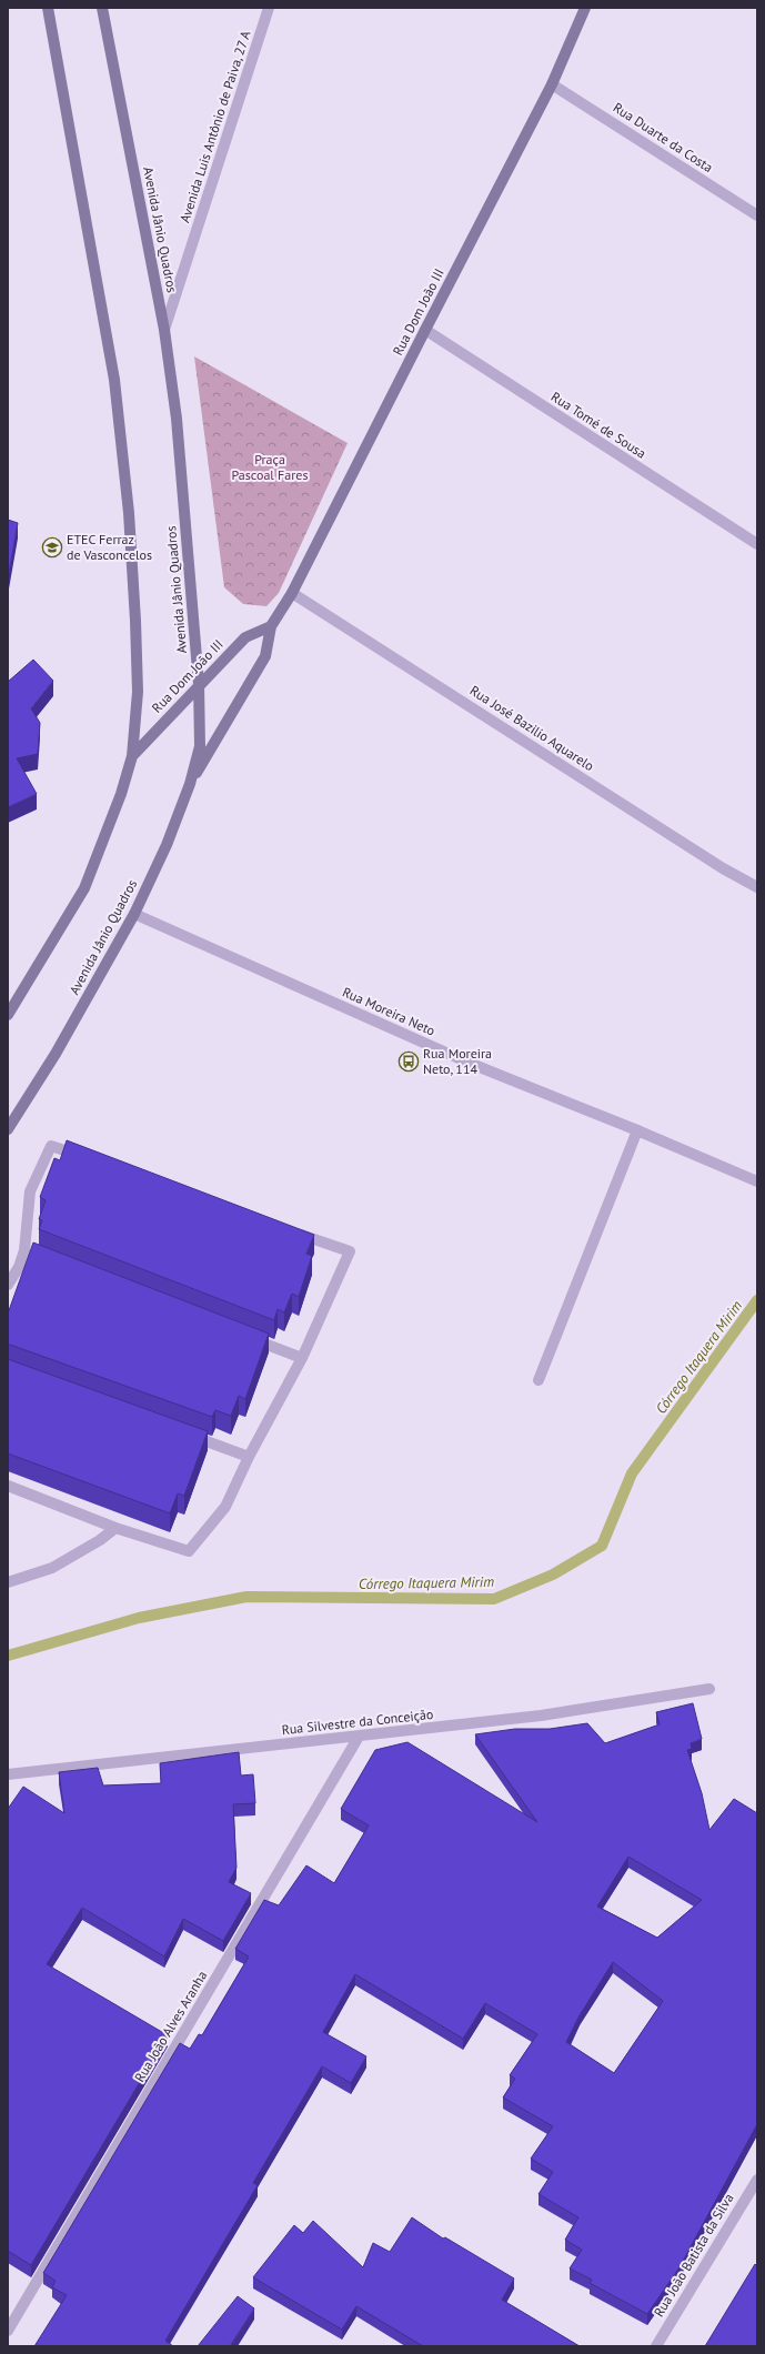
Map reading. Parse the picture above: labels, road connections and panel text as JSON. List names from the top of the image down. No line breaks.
{"streets":{"main road":["Avenida Jânio Quadros","Rua Dom João III"],"street":["Avenida Luis Antônio de Paiva, 27 A","Rua Duarte da Costa","Rua Tomé de Sousa","Rua José Bazilio Aquarelo","Rua Moreira Neto","Rua Silvestre da Conceição","Rua João Alves Aranha","Rua João Batista da Silva"]},"crossings":[["Avenida Luis Antônio de Paiva, 27 A","Avenida Jânio Quadros"],["Rua Duarte da Costa","Rua Dom João III"],["Avenida Jânio Quadros","Rua Dom João III"],["Avenida Jânio Quadros","Rua Moreira Neto"],["Rua Dom João III","Rua Tomé de Sousa"],["Rua Dom João III","Rua José Bazilio Aquarelo"],["Rua Silvestre da Conceição","Rua João Alves Aranha"]],"water":["Córrego Itaquera Mirim"],"parks":["Praça Pascoal Fares"],"places":{"school or university":["ETEC Ferraz de Vasconcelos"],"bus stop":["Rua Moreira Neto, 114"]}}
